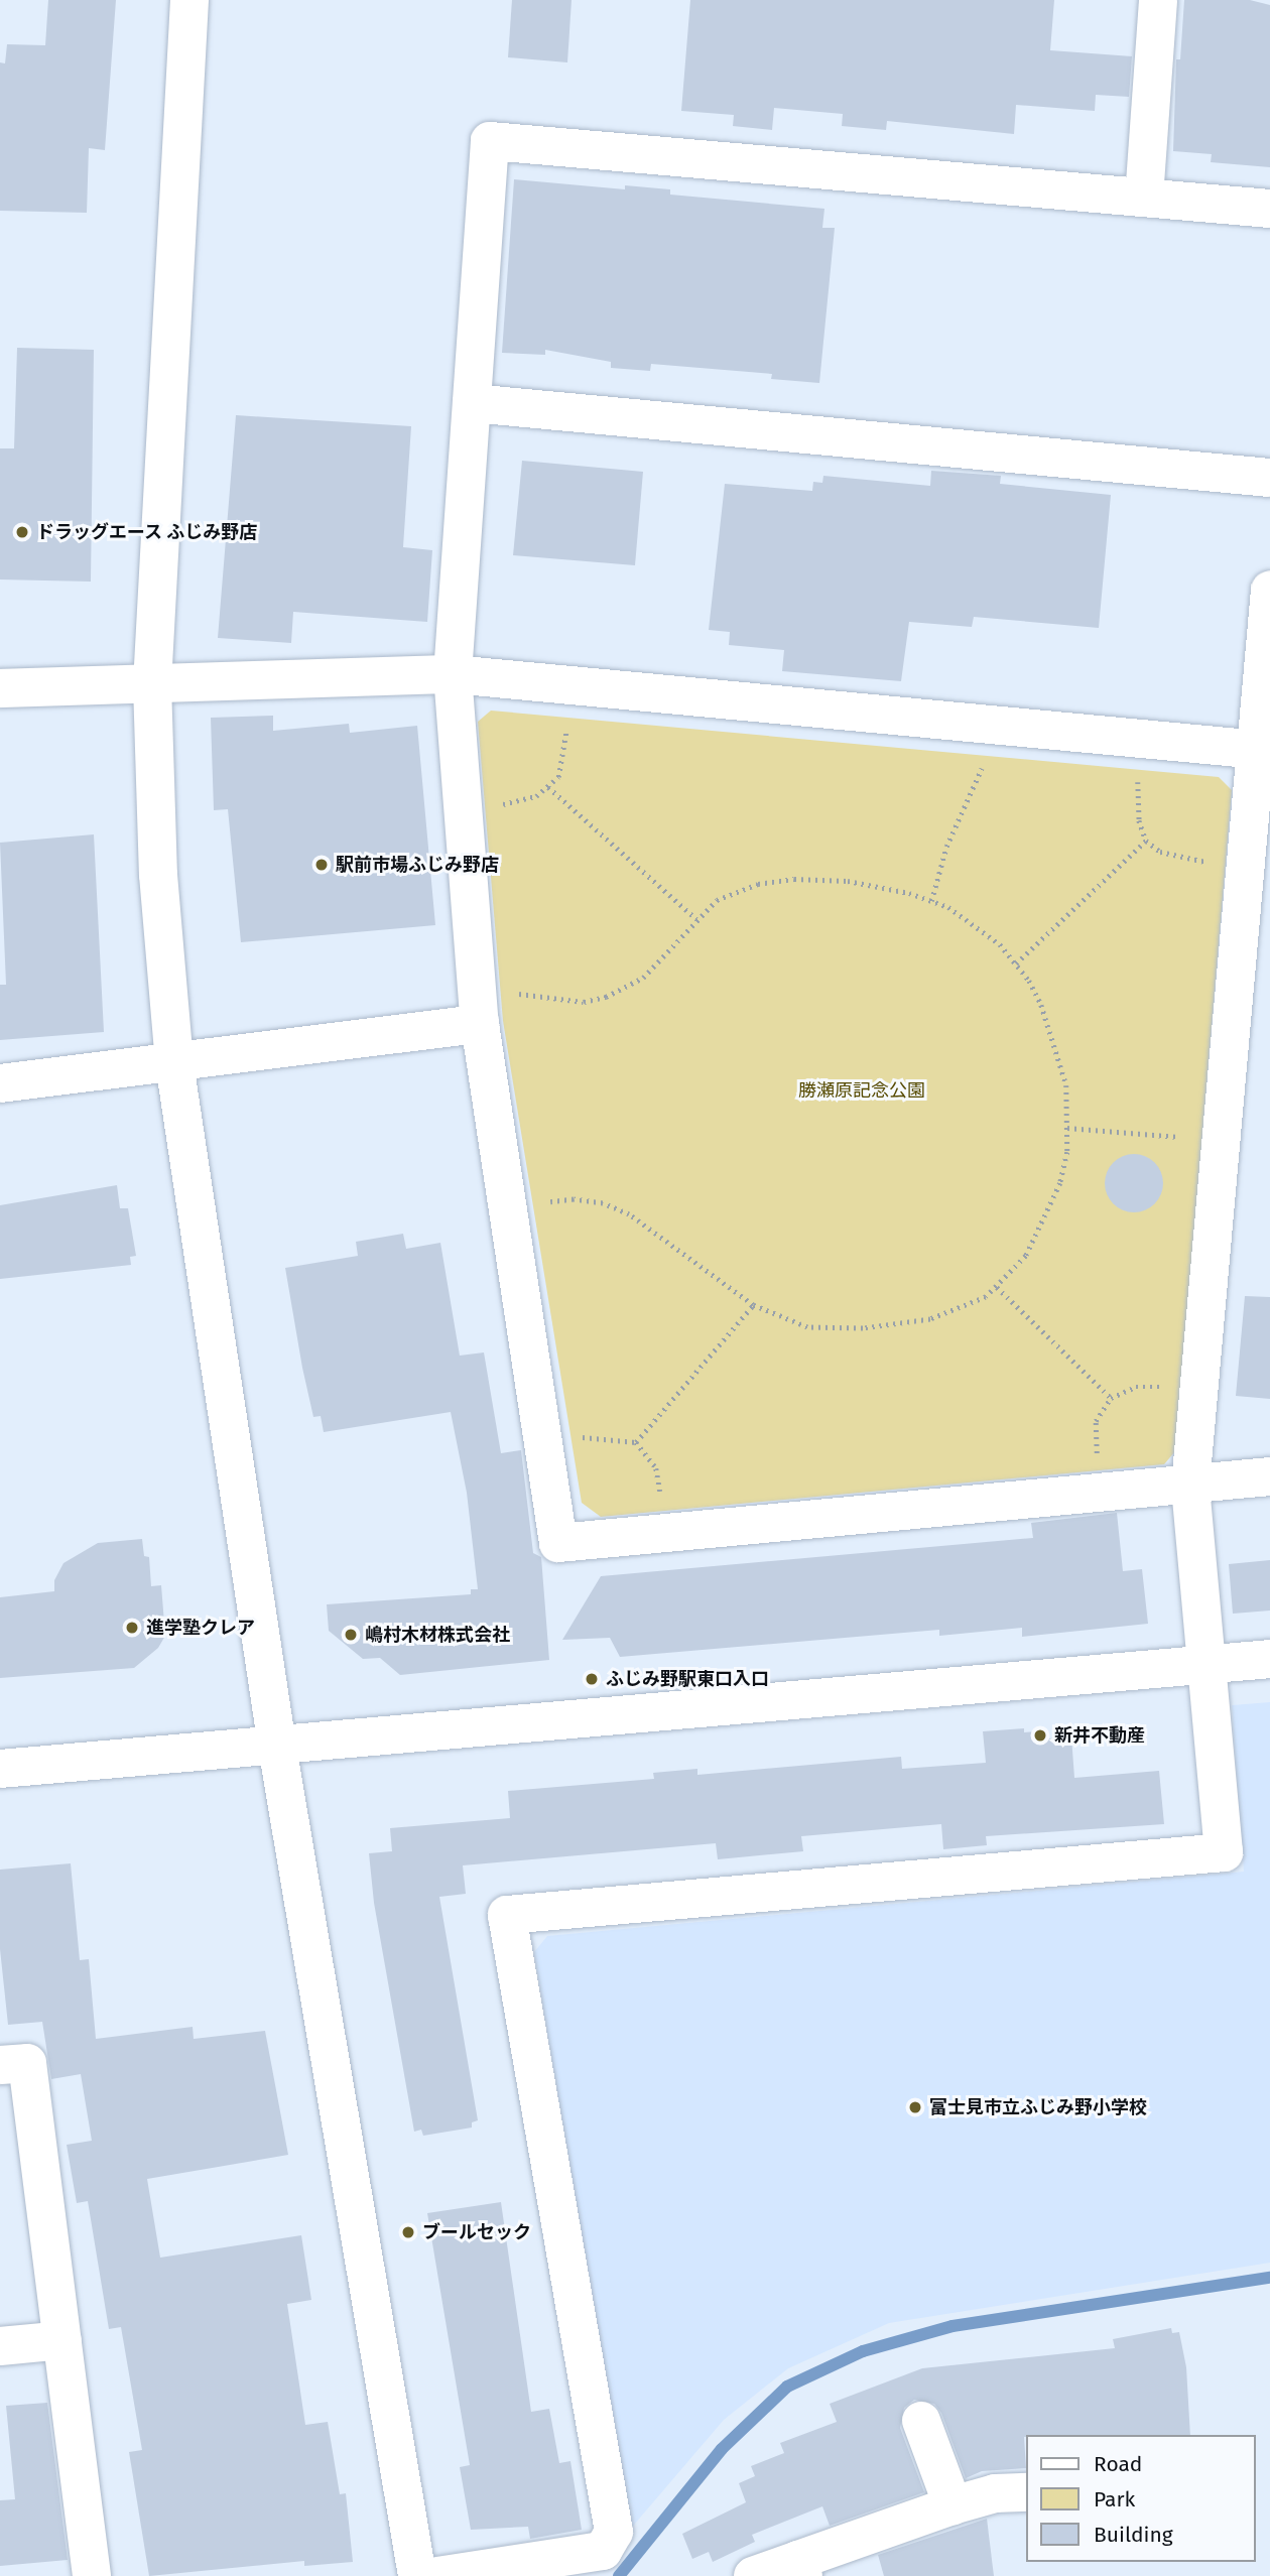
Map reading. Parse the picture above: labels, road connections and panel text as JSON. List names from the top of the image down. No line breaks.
{"parks":["勝瀬原記念公園"],"places":["ドラッグエース ふじみ野店","駅前市場ふじみ野店","進学塾クレア","嶋村木材株式会社","ふじみ野駅東口入口","新井不動産","富士見市立ふじみ野小学校","ブールセック"],"legend":["Road","Park","Building"]}
